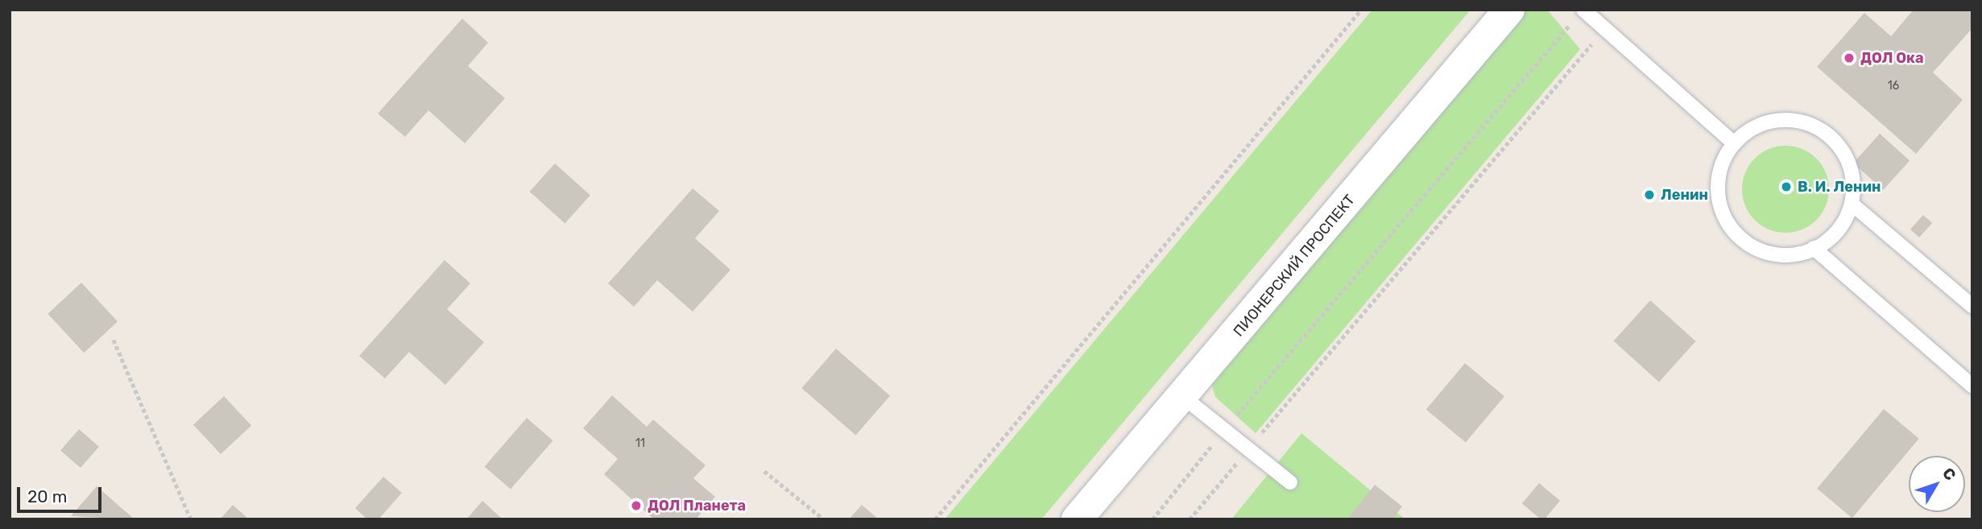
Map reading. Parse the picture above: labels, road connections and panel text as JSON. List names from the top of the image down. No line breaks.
{"streets":{"street":["ПИОНЕРСКИЙ ПРОСПЕКТ"]},"places":["ДОЛ Ока","В. И. Ленин","Ленин","ДОЛ Планета"],"house_numbers":["16","11"],"scale_bar":"20 m","north":"top right"}
